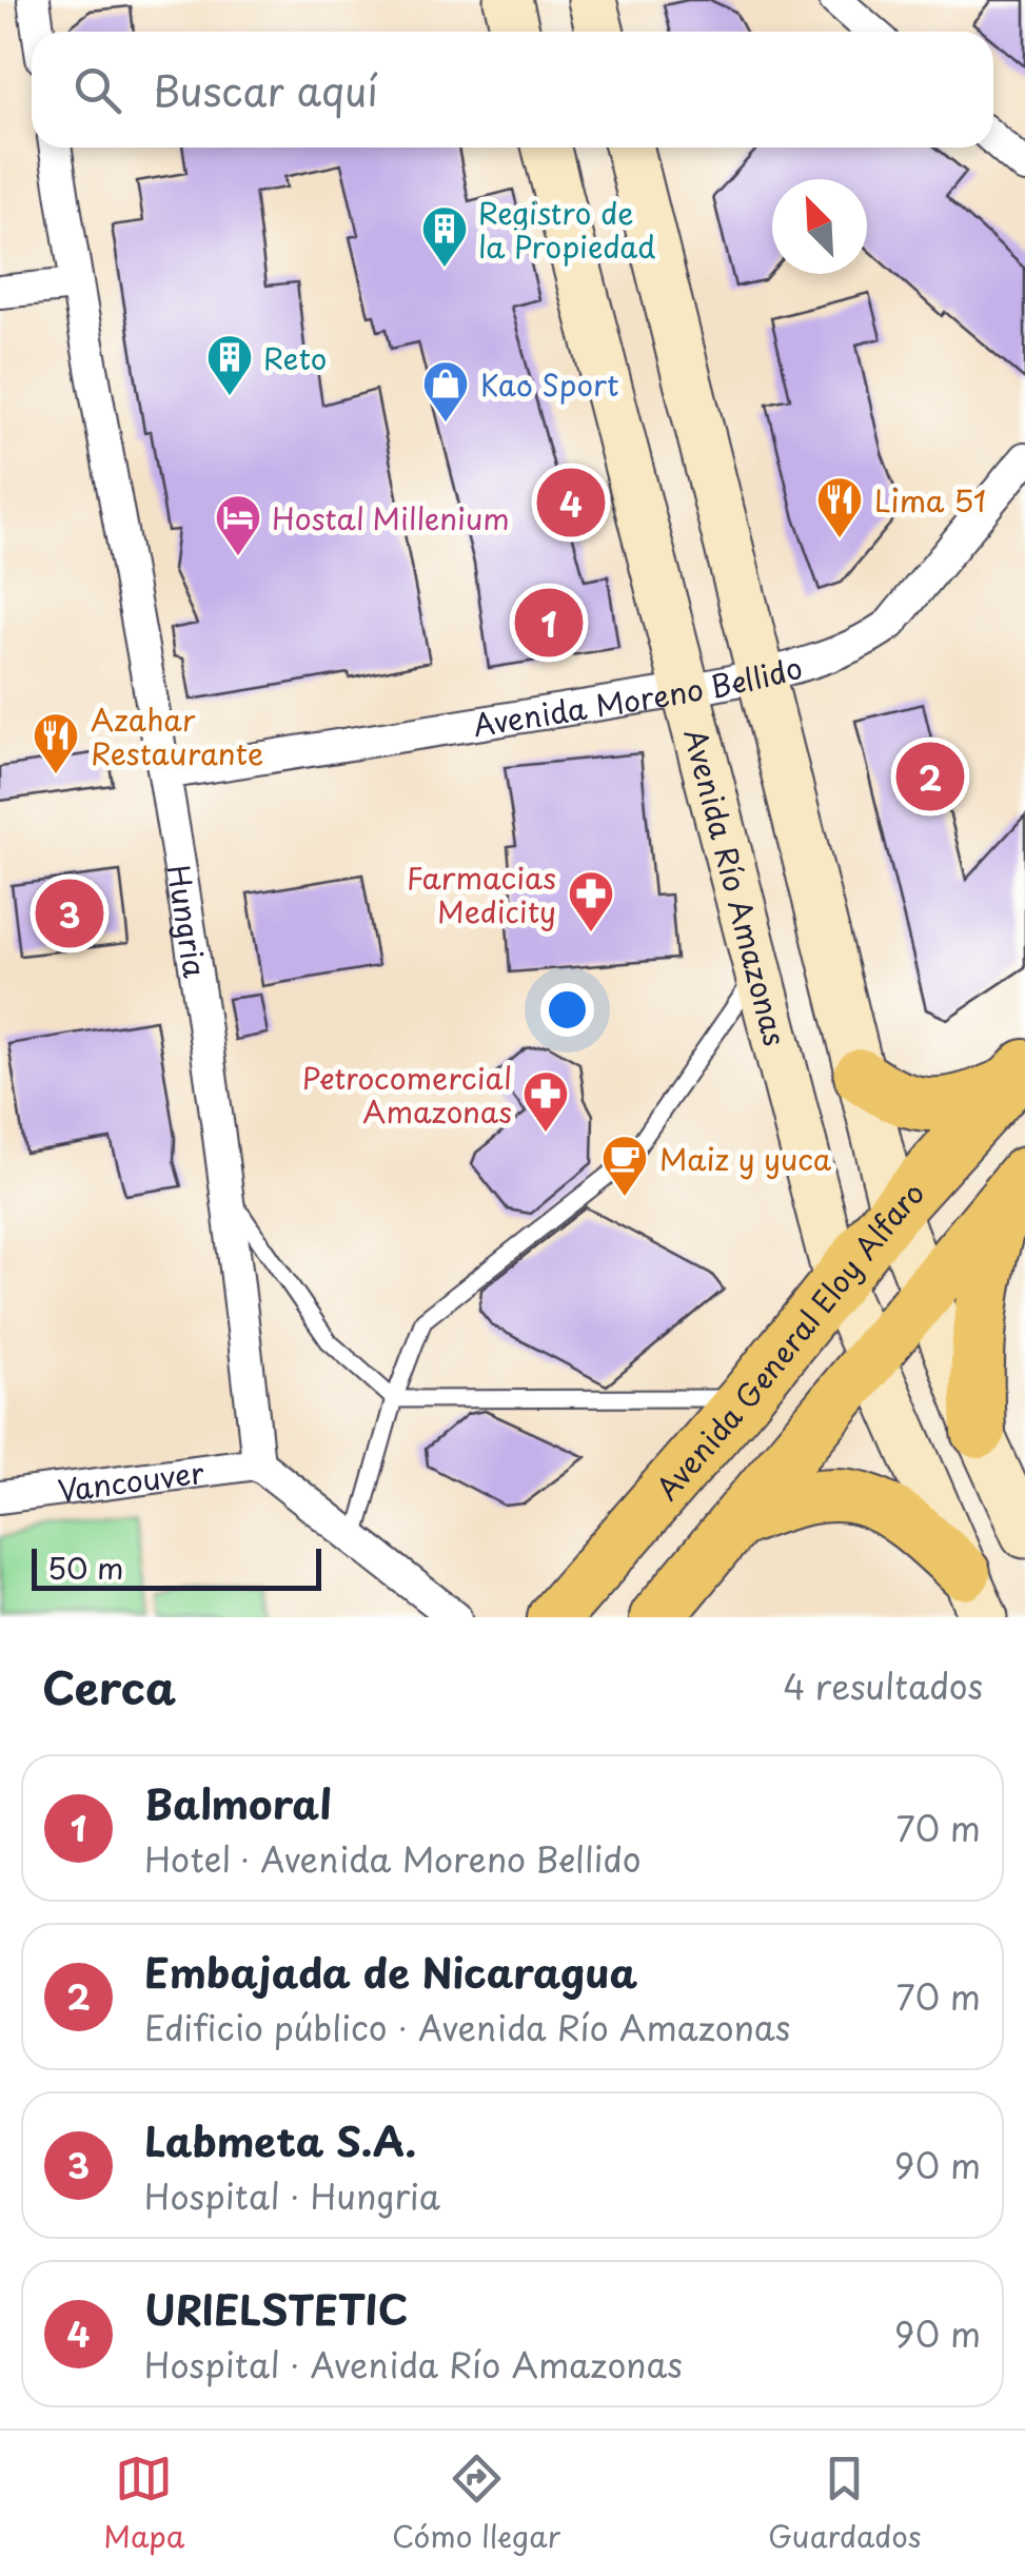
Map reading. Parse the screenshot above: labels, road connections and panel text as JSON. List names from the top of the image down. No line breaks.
{"streets":{"main road":["Avenida Río Amazonas","Avenida General Eloy Alfaro"],"street":["Avenida Moreno Bellido","Hungria","Vancouver"]},"crossings":[["Avenida Moreno Bellido","Avenida Río Amazonas"],["Avenida Moreno Bellido","Hungria"],["Avenida Río Amazonas","Avenida General Eloy Alfaro"],["Hungria","Vancouver"]],"places":{"building":["Registro de la Propiedad","Reto"],"shop":["Kao Sport"],"restaurant":["Lima 51","Azahar Restaurante"],"hotel":["Hostal Millenium"],"pharmacy":["Farmacias Medicity","Petrocomercial Amazonas"],"cafe":["Maiz y yuca"]},"scale_bar":"50 m","north":"top left","page":{"search":"Buscar aquí","pins":["4","1","2","3"],"scale":"50 m","heading":["Cerca","4 resultados"],"list":[{"mark":"1","name":"Balmoral","note":"Hotel · Avenida Moreno Bellido","value":"70 m"},{"mark":"2","name":"Embajada de Nicaragua","note":"Edificio público · Avenida Río Amazonas","value":"70 m"},{"mark":"3","name":"Labmeta S.A.","note":"Hospital · Hungria","value":"90 m"},{"mark":"4","name":"URIELSTETIC","note":"Hospital · Avenida Río Amazonas","value":"90 m"}],"nav":["Mapa","Cómo llegar","Guardados"]}}
